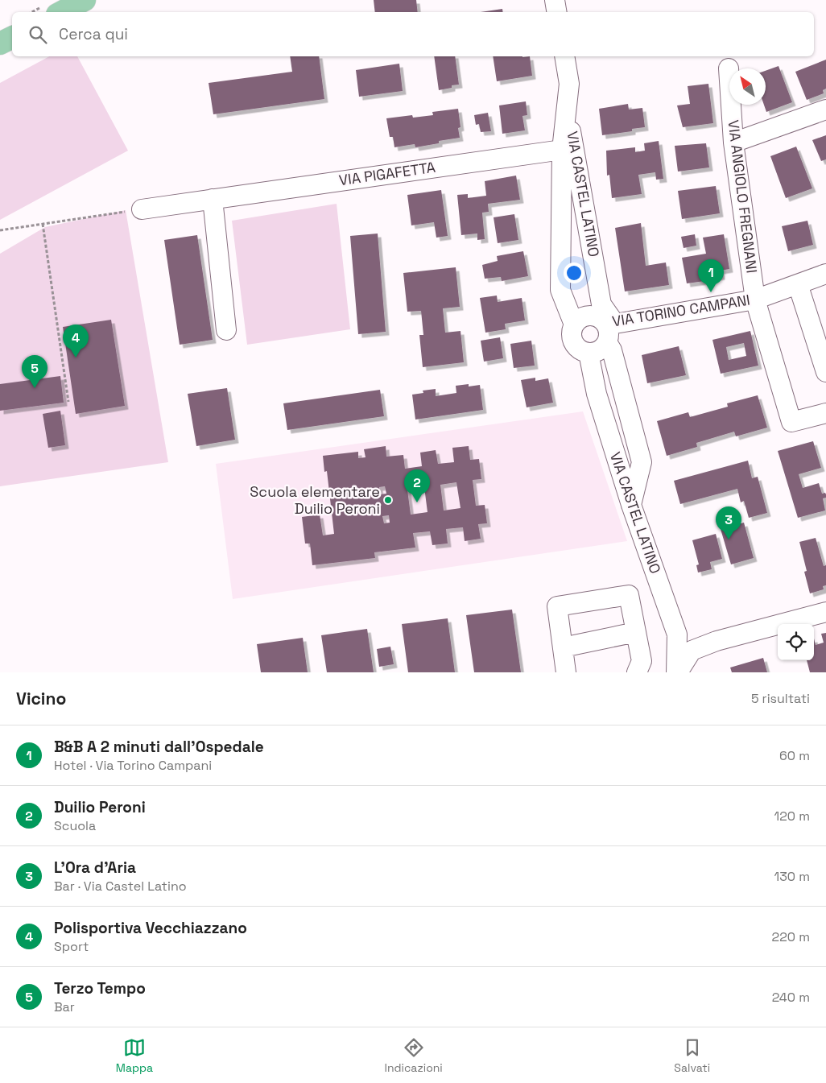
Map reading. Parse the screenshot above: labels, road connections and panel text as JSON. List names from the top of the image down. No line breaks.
{"streets":{"street":["VIA PIGAFETTA","VIA CASTEL LATINO","VIA ANGIOLO FREGNANI","VIA TORINO CAMPANI"]},"crossings":[["VIA PIGAFETTA","VIA CASTEL LATINO"],["VIA CASTEL LATINO","VIA TORINO CAMPANI"],["VIA ANGIOLO FREGNANI","VIA TORINO CAMPANI"]],"places":["Scuola elementare Duilio Peroni"],"north":"top left","page":{"search":"Cerca qui","pins":["1","4","5","2","3"],"heading":["Vicino","5 risultati"],"list":[{"mark":"1","name":"B&B A 2 minuti dall'Ospedale","note":"Hotel · Via Torino Campani","value":"60 m"},{"mark":"2","name":"Duilio Peroni","note":"Scuola","value":"120 m"},{"mark":"3","name":"L'Ora d'Aria","note":"Bar · Via Castel Latino","value":"130 m"},{"mark":"4","name":"Polisportiva Vecchiazzano","note":"Sport","value":"220 m"},{"mark":"5","name":"Terzo Tempo","note":"Bar","value":"240 m"}],"nav":["Mappa","Indicazioni","Salvati"]}}
